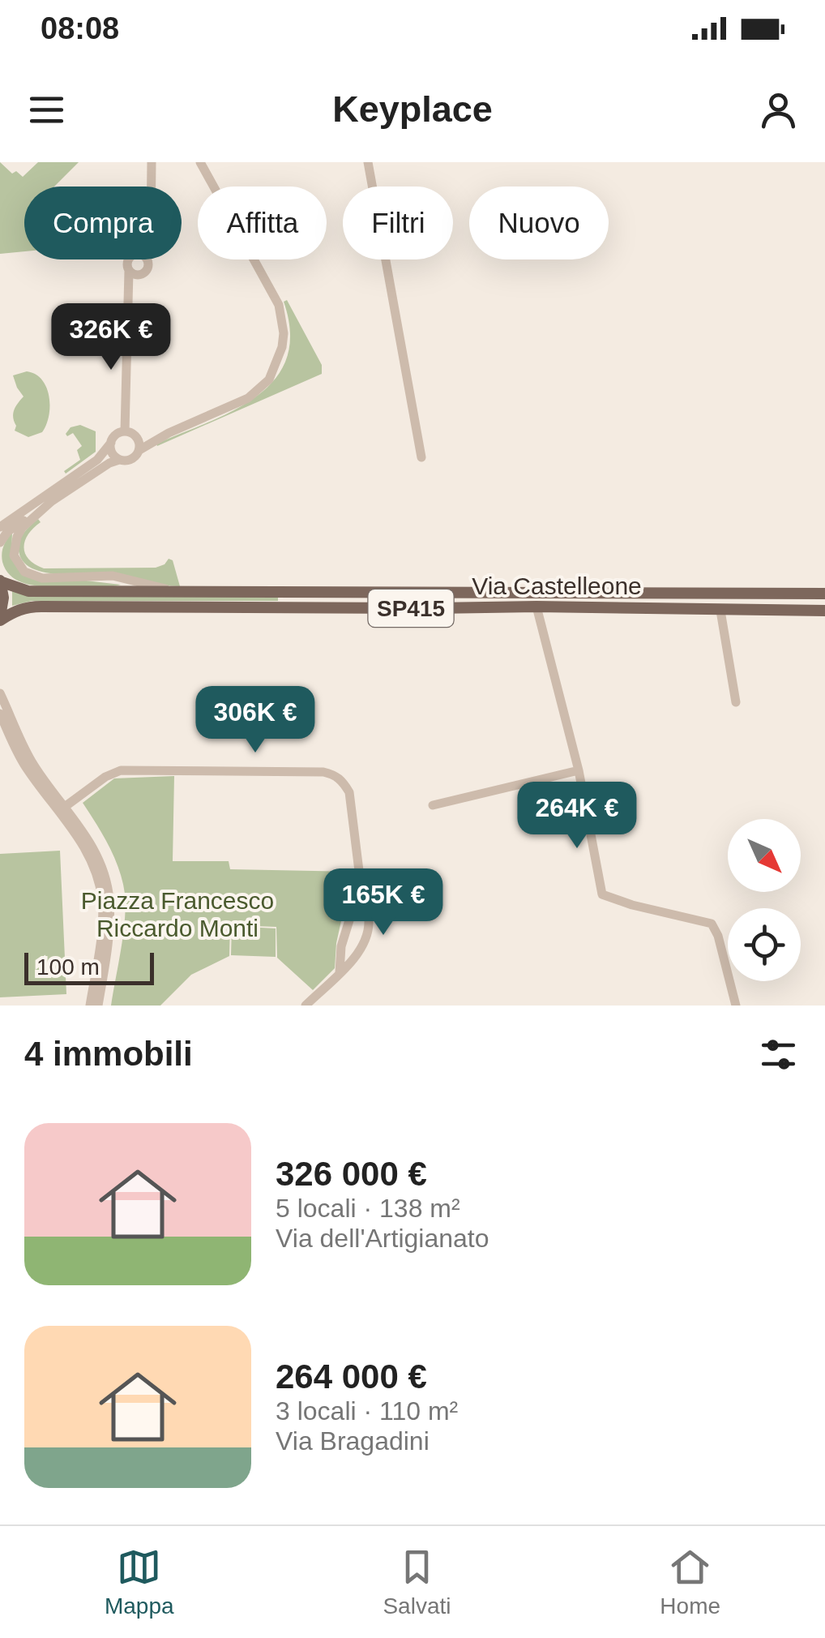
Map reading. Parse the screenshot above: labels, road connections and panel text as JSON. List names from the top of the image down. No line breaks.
{"streets":{"main road":["Via Castelleone","SP415"]},"crossings":[["Via Castelleone","SP415"]],"parks":["Piazza Francesco Riccardo Monti"],"scale_bar":"100 m","north":"bottom right","page":{"status":"08:08","header":"Keyplace","chip":["Compra","Affitta","Filtri","Nuovo"],"price":["326K €","306K €","264K €","165K €"],"scale":"100 m","heading":"4 immobili","list":[{"name":"326 000 €","note":"5 locali · 138 m² · Via dell'Artigianato"},{"name":"264 000 €","note":"3 locali · 110 m² · Via Bragadini"}],"tabs":["Mappa","Salvati","Home"]}}
